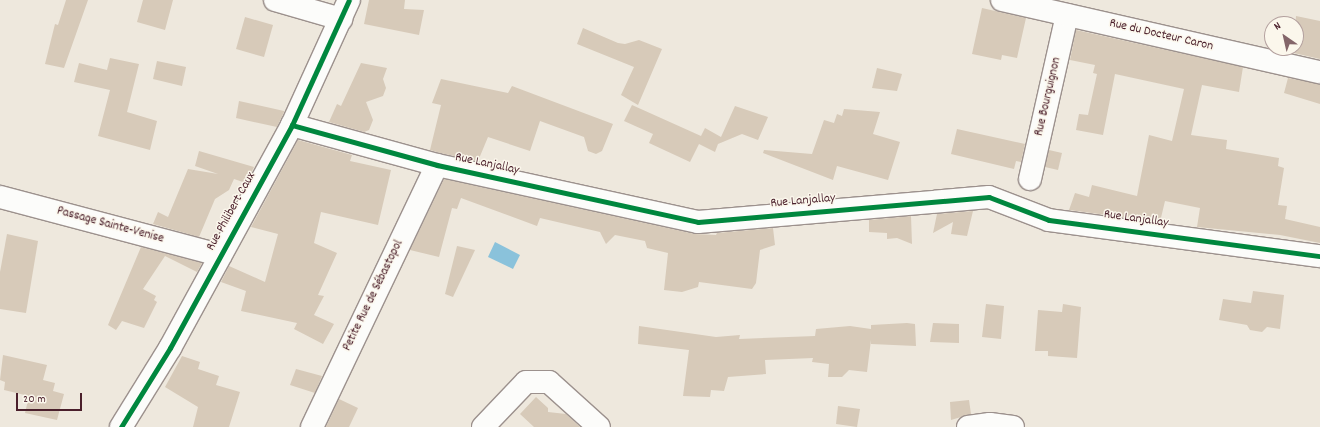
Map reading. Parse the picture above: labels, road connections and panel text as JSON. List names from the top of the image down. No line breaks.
{"streets":{"street":["Rue du Docteur Caron","Rue Bourguignon","Rue Lanjallay","Rue Philibert Caux","Passage Sainte-Venise","Petite Rue de Sébastopol"]},"crossings":[["Rue du Docteur Caron","Rue Bourguignon"],["Rue Lanjallay","Rue Philibert Caux"],["Rue Lanjallay","Petite Rue de Sébastopol"],["Rue Philibert Caux","Passage Sainte-Venise"]],"scale_bar":"20 m","north":"top left"}
